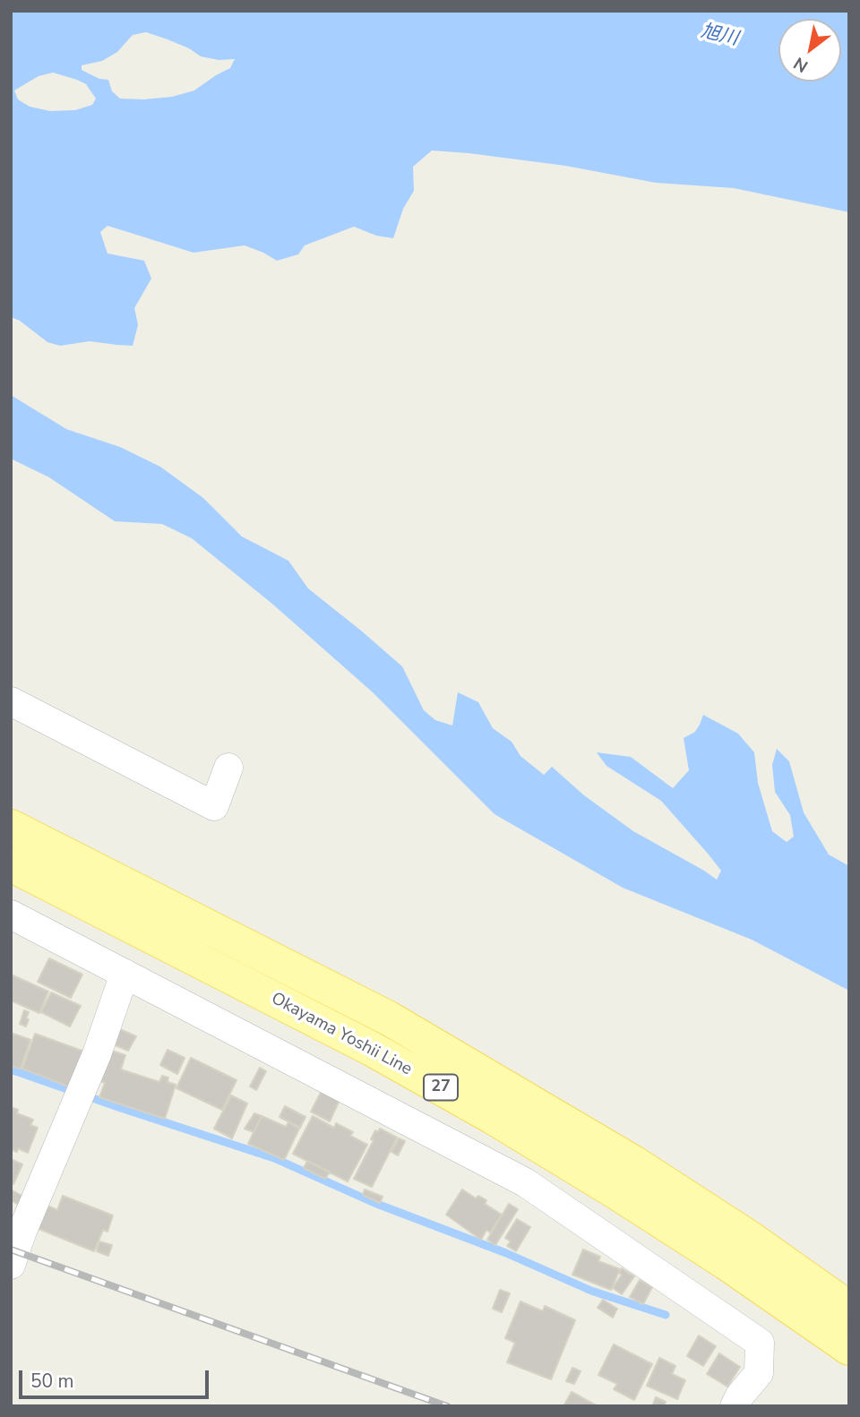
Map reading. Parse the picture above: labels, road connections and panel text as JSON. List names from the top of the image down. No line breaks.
{"streets":{"main road":["Okayama Yoshii Line","27"]},"water":["旭川"],"scale_bar":"50 m","north":"bottom left"}
